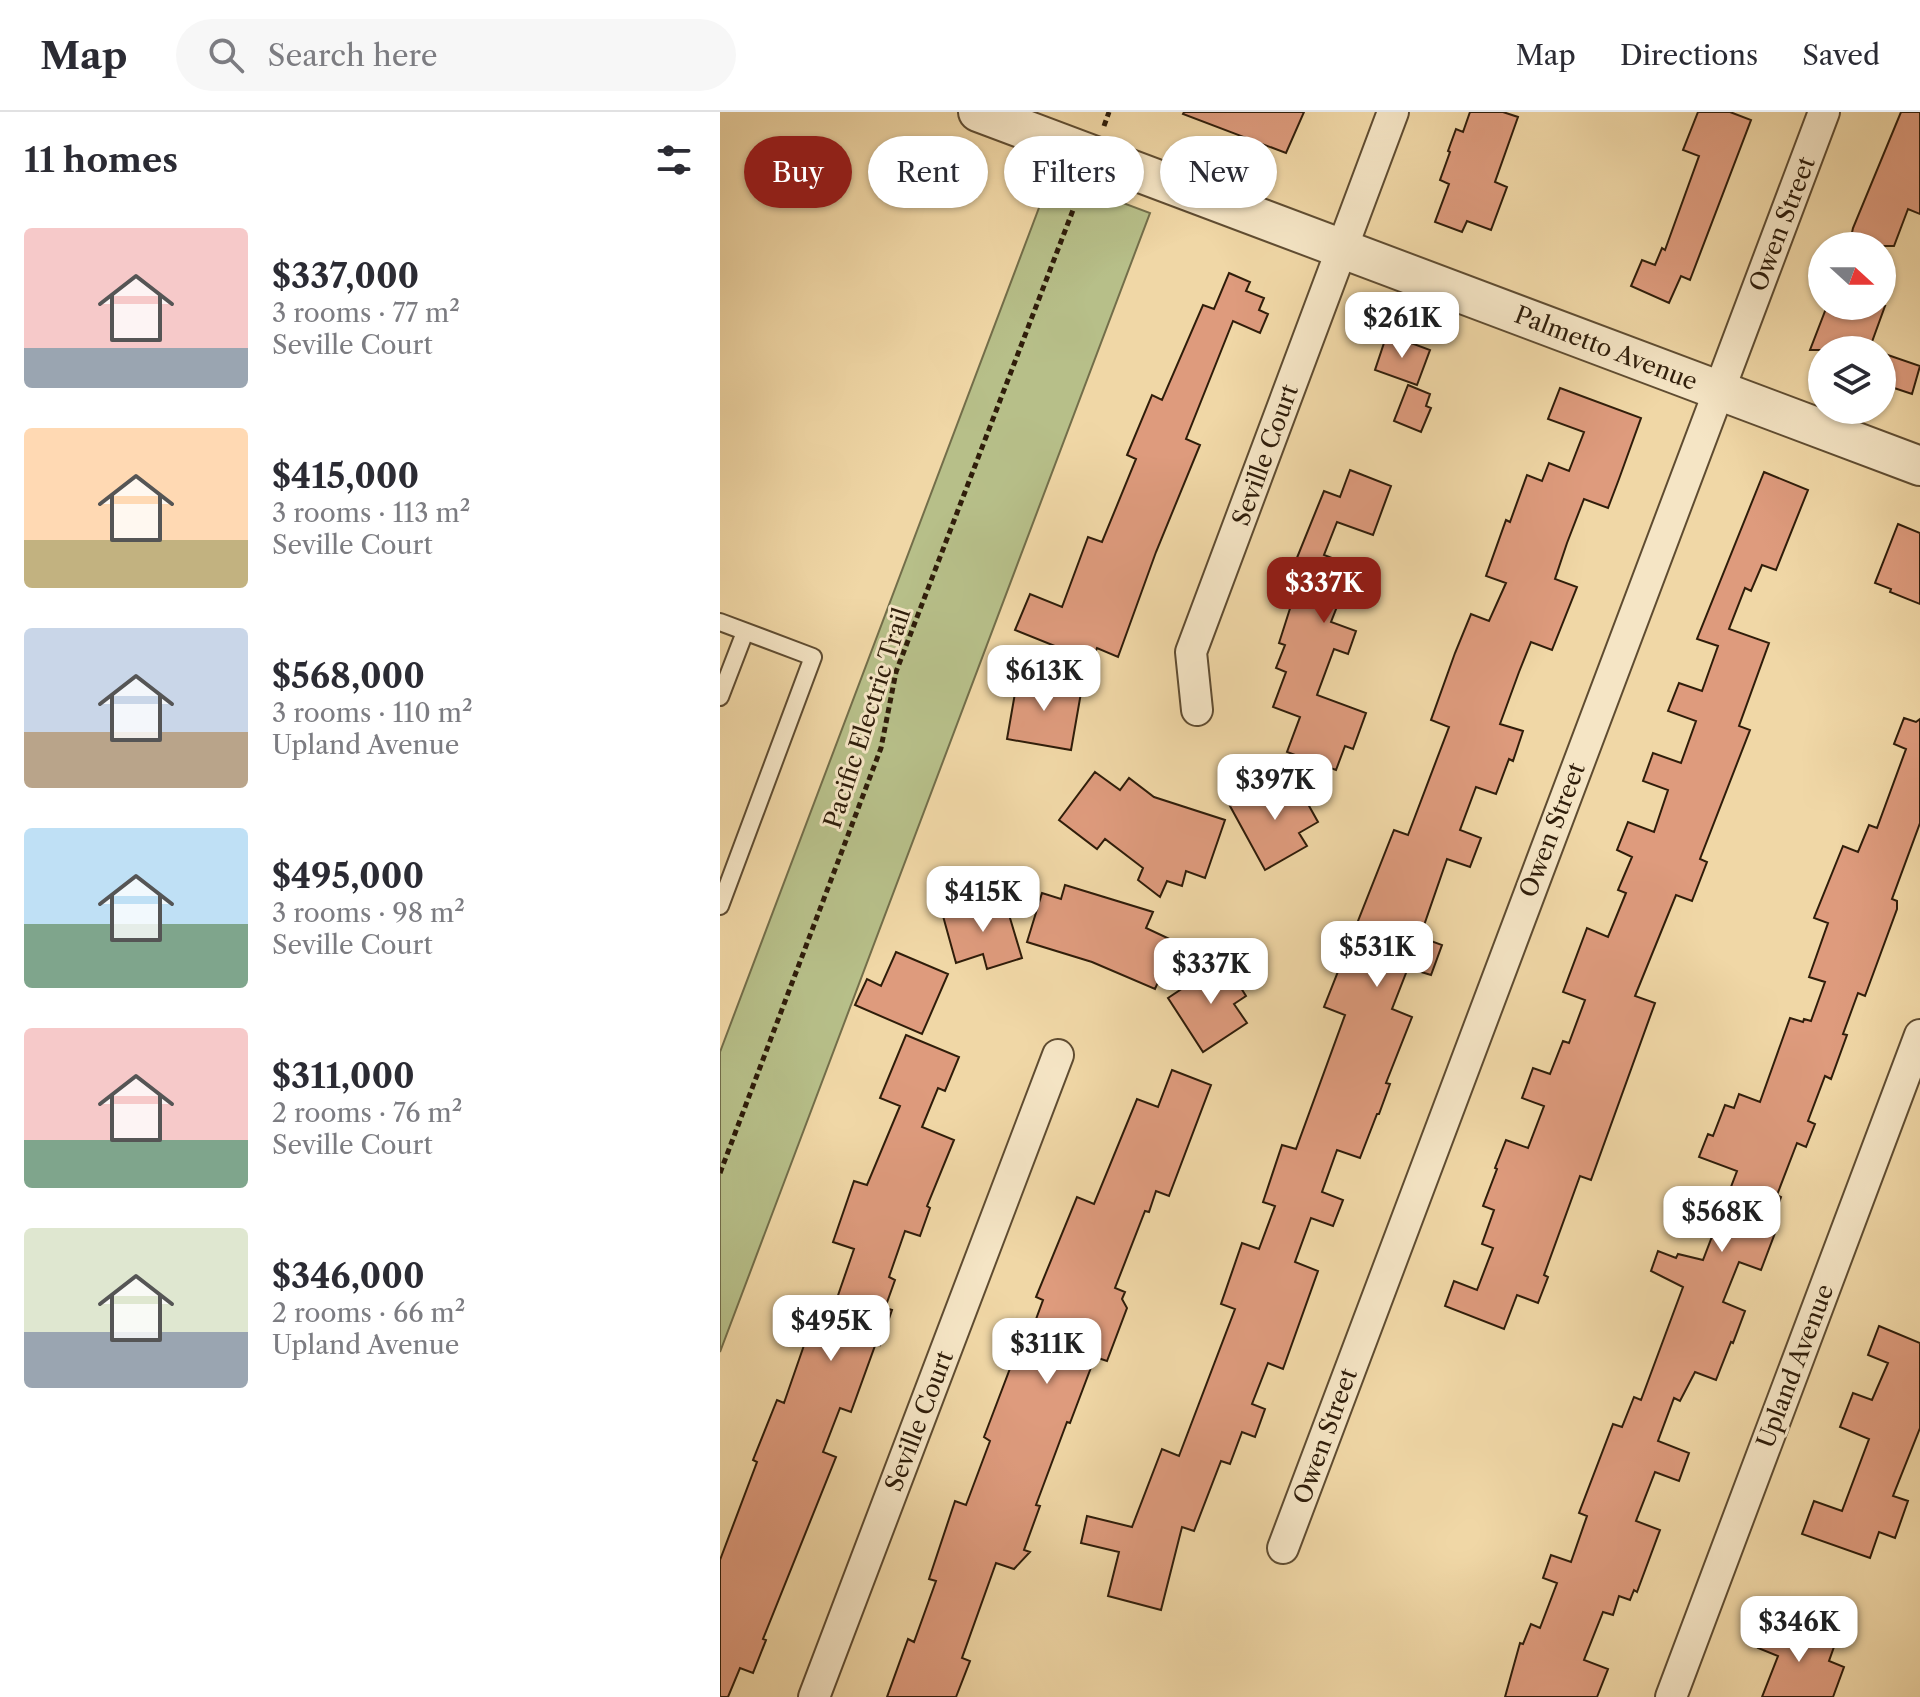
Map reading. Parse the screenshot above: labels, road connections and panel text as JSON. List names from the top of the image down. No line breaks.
{"streets":{"street":["Owen Street","Palmetto Avenue","Seville Court","Upland Avenue"],"path":["Pacific Electric Trail"]},"crossings":[["Owen Street","Palmetto Avenue"],["Palmetto Avenue","Seville Court"]],"north":"right","page":{"header":"Map","search":"Search here","nav":["Map","Directions","Saved"],"heading":"11 homes","chip":["Buy","Rent","Filters","New"],"list":[{"name":"$337,000","note":"3 rooms · 77 m² · Seville Court"},{"name":"$415,000","note":"3 rooms · 113 m² · Seville Court"},{"name":"$568,000","note":"3 rooms · 110 m² · Upland Avenue"},{"name":"$495,000","note":"3 rooms · 98 m² · Seville Court"},{"name":"$311,000","note":"2 rooms · 76 m² · Seville Court"},{"name":"$346,000","note":"2 rooms · 66 m² · Upland Avenue"}],"price":["$261K","$337K","$613K","$397K","$415K","$531K","$337K","$568K","$495K","$311K","$346K"]}}
